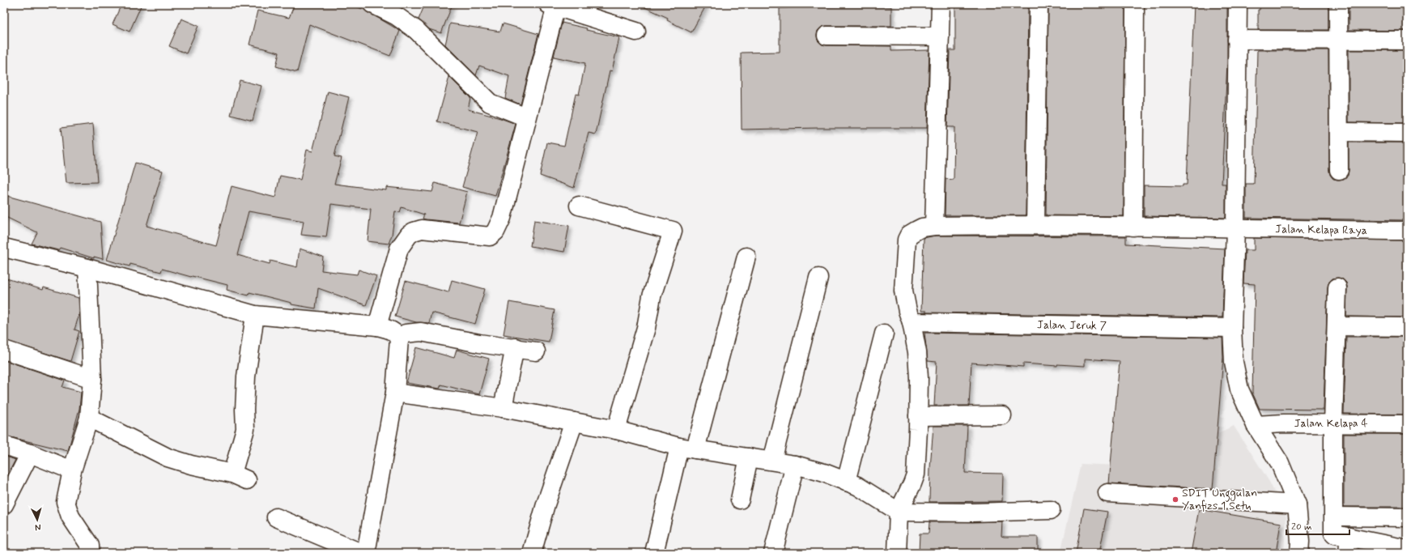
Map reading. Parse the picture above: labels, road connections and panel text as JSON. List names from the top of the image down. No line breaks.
{"streets":{"street":["Jalan Kelapa Raya","Jalan Jeruk 7","Jalan Kelapa 4"]},"crossings":[["Jalan Kelapa Raya","Jalan Jeruk 7"]],"places":["SDIT Unggulan Yanfizs 1 Setu"],"scale_bar":"20 m","north":"bottom"}
